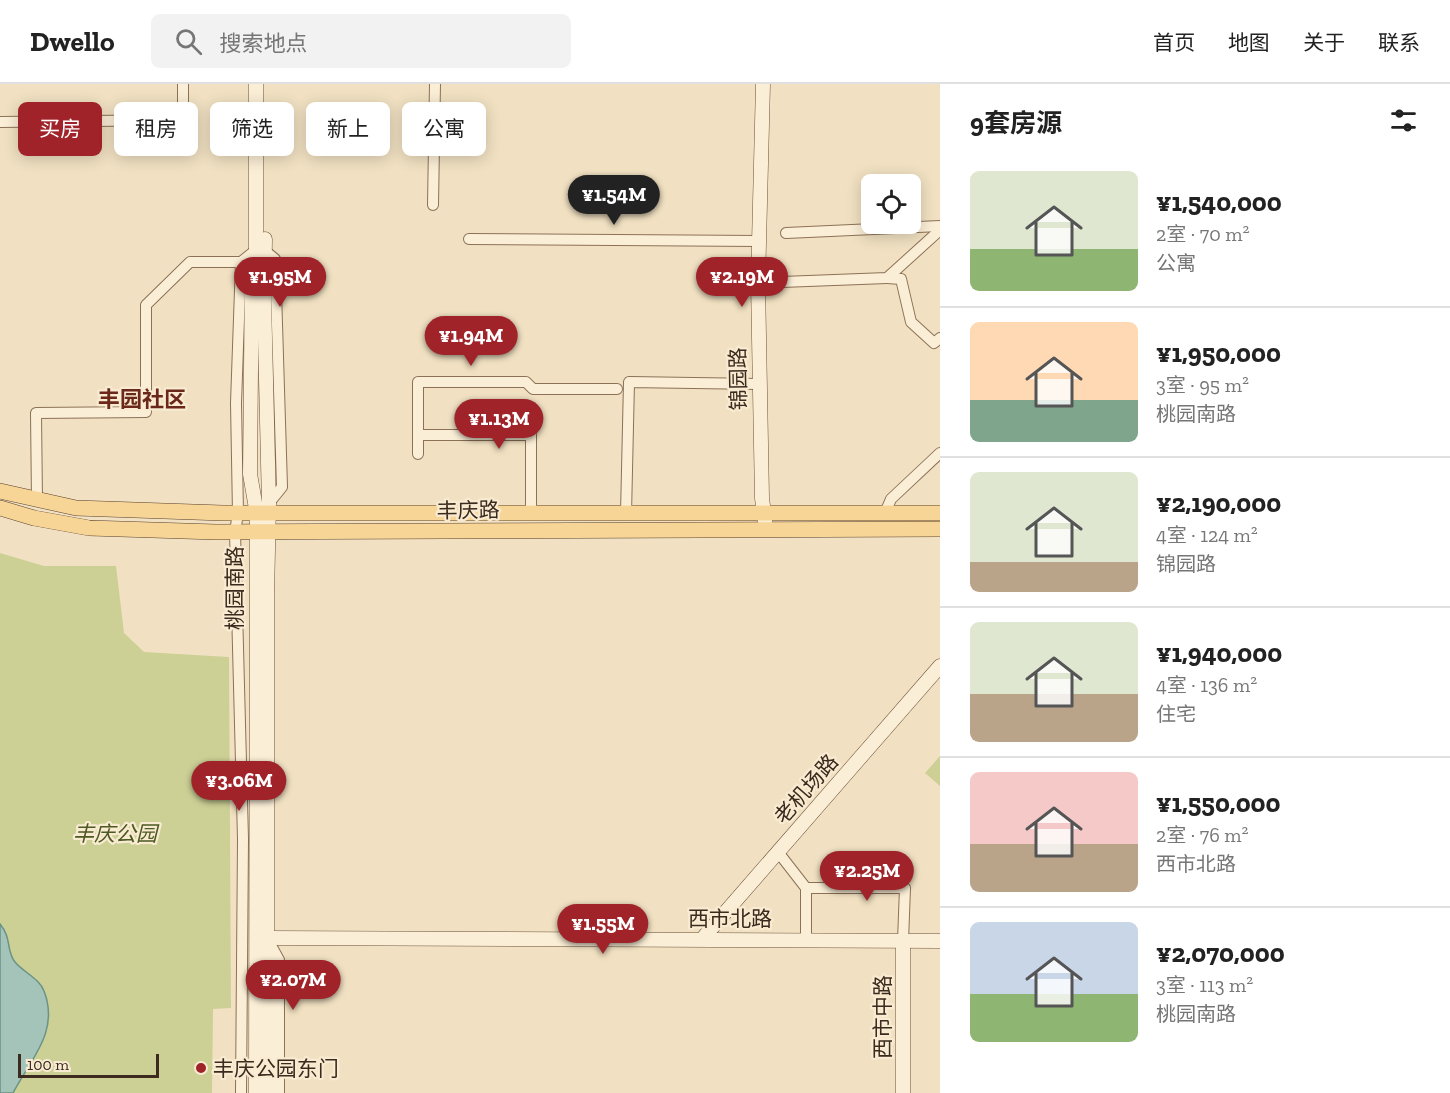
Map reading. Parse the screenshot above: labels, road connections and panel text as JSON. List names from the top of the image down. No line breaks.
{"streets":{"main road":["锦园路","丰庆路","桃园南路","老机场路","西市北路","西市中路"]},"crossings":[["锦园路","丰庆路"],["丰庆路","桃园南路"],["桃园南路","西市北路"],["老机场路","西市北路"],["西市北路","西市中路"]],"districts":["丰园社区"],"parks":["丰庆公园"],"places":["丰庆公园东门"],"scale_bar":"100 m","page":{"header":"Dwello","search":"搜索地点","nav":["首页","地图","关于","联系"],"heading":"9套房源","chip":["买房","租房","筛选","新上","公寓"],"list":[{"name":"¥1,540,000","note":"2室 · 70 m² · 公寓"},{"name":"¥1,950,000","note":"3室 · 95 m² · 桃园南路"},{"name":"¥2,190,000","note":"4室 · 124 m² · 锦园路"},{"name":"¥1,940,000","note":"4室 · 136 m² · 住宅"},{"name":"¥1,550,000","note":"2室 · 76 m² · 西市北路"},{"name":"¥2,070,000","note":"3室 · 113 m² · 桃园南路"}],"price":["¥1.54M","¥1.95M","¥2.19M","¥1.94M","¥1.13M","¥3.06M","¥2.25M","¥1.55M","¥2.07M"],"scale":"100 m"}}
